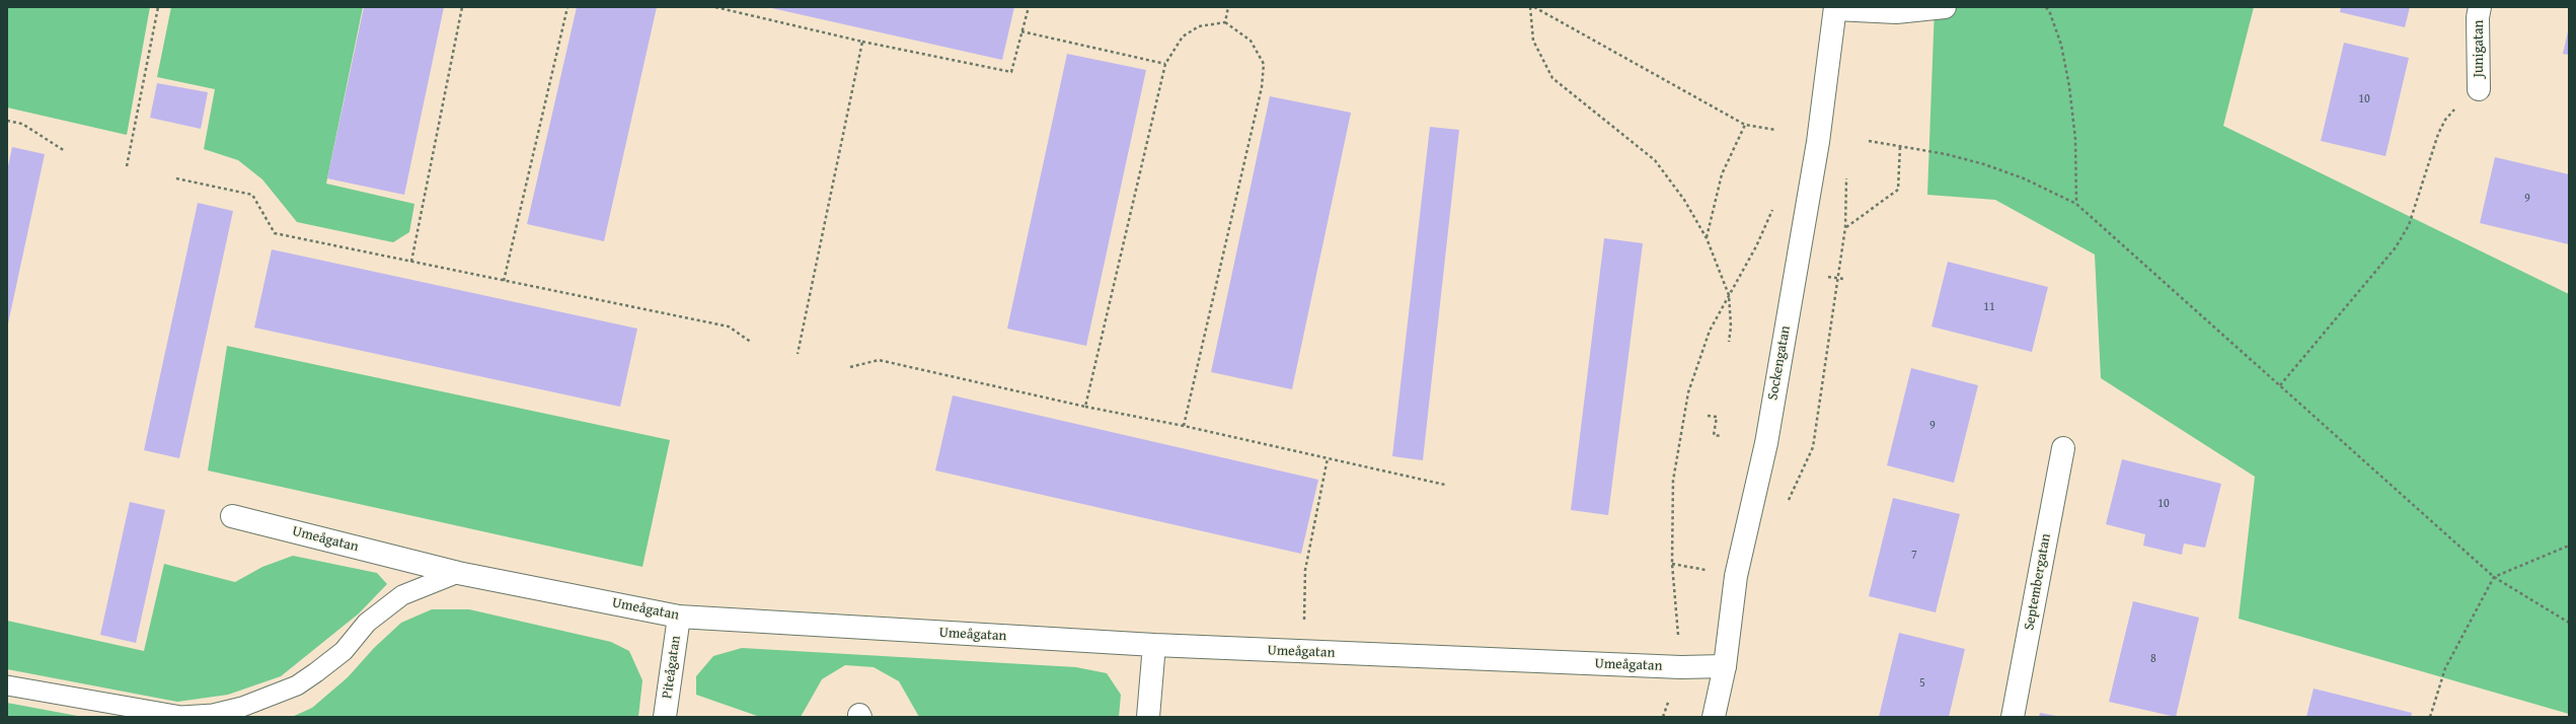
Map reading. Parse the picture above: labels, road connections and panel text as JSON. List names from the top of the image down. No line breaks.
{"streets":{"street":["Junigatan","Sockengatan","Umeågatan","Septembergatan","Piteågatan"]},"crossings":[["Sockengatan","Umeågatan"],["Umeågatan","Piteågatan"]],"house_numbers":["10","9","11","9","10","7","8","5"]}
